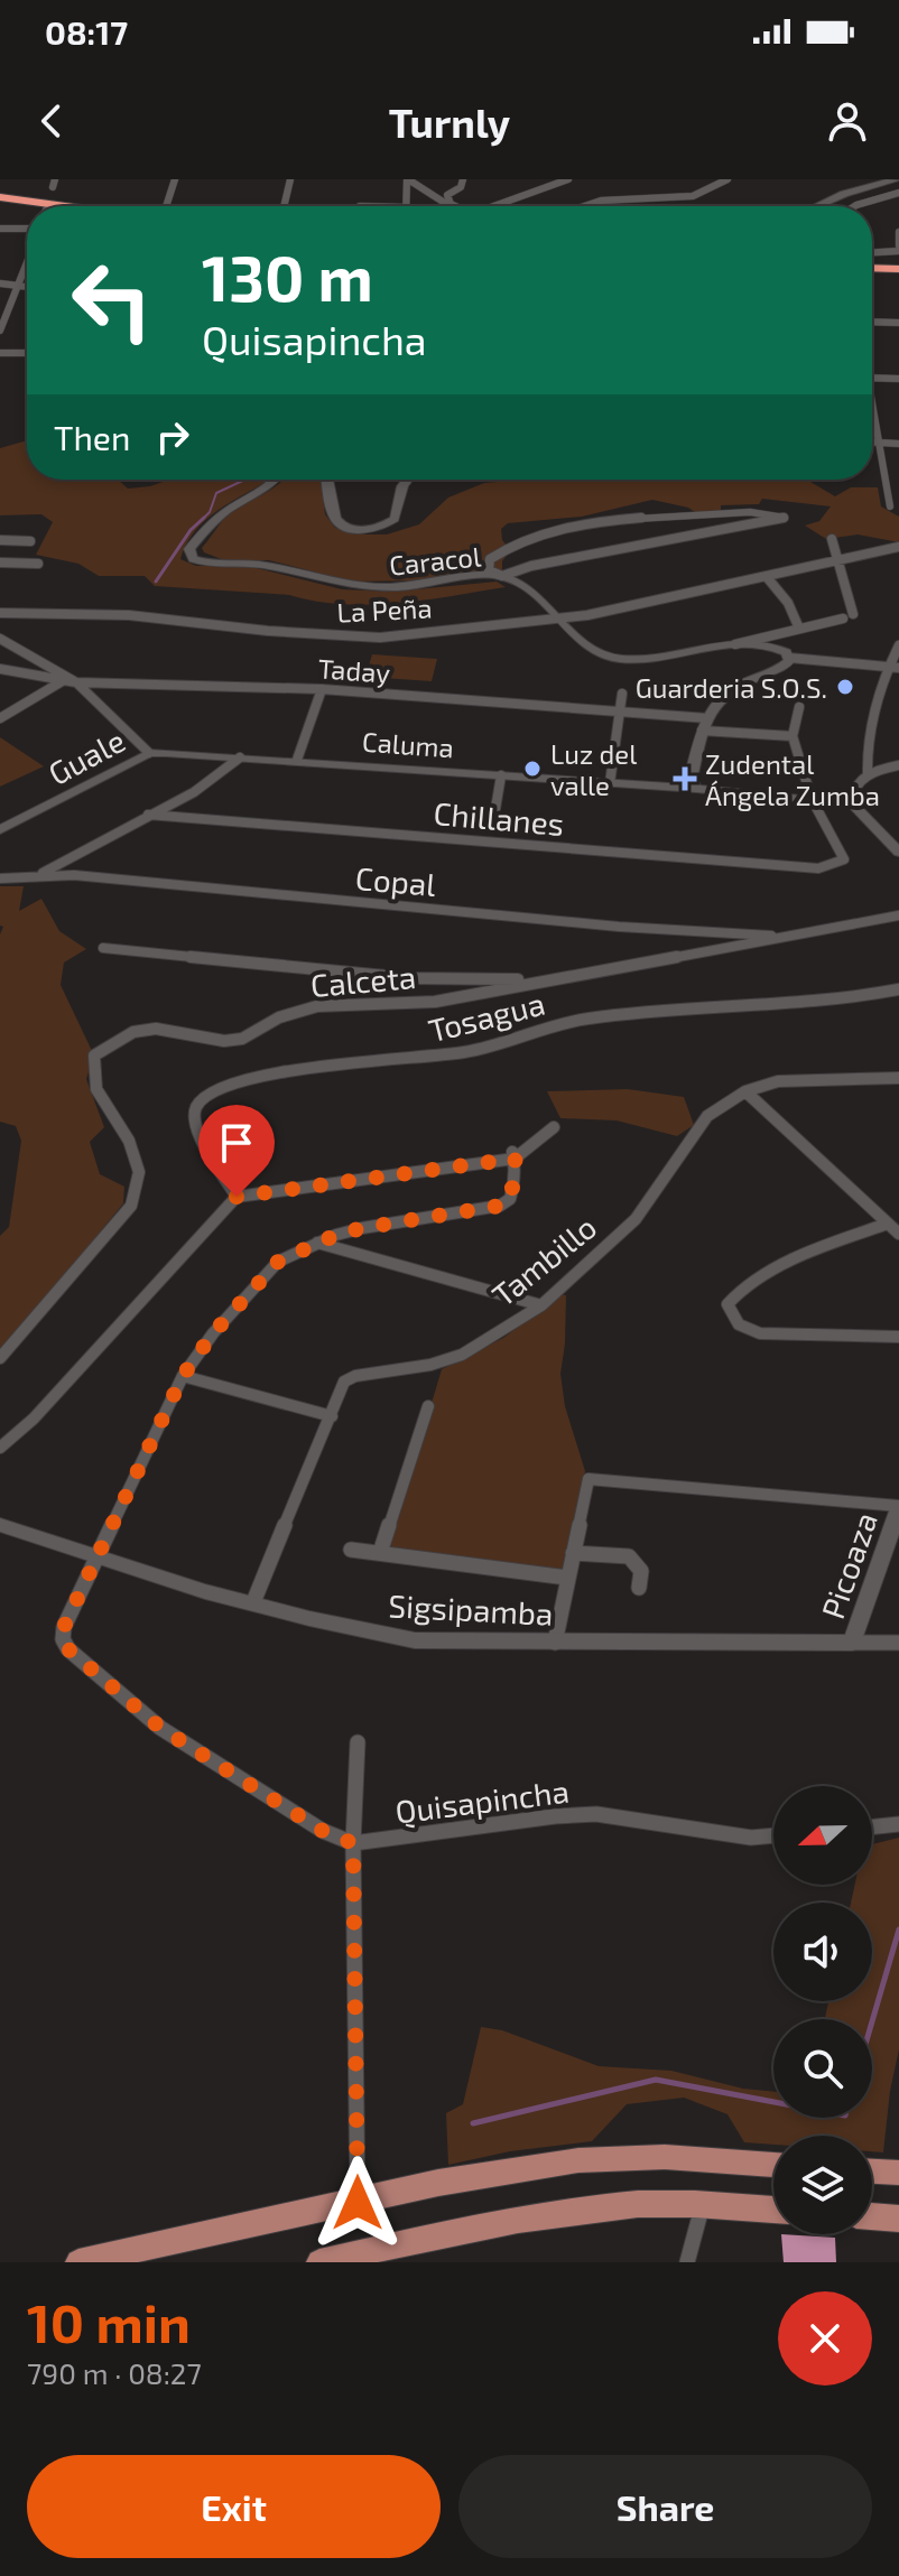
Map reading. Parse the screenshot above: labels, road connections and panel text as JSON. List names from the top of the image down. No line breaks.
{"streets":{"street":["Caracol","La Peña","Taday","Caluma","Guale","Chillanes","Copal","Calceta","Tosagua","Tambillo","Picoaza","Sigsipamba","Quisapincha"]},"crossings":[["Caracol","La Peña"],["Caluma","Guale"],["Caluma","Chillanes"],["Copal","Calceta"],["Tambillo","Sigsipamba"],["Picoaza","Sigsipamba"],["Sigsipamba","Quisapincha"]],"places":{"other":["Guarderia S.O.S.","Luz del valle"],"health":["Zudental Ángela Zumba"]},"north":"left","page":{"status":"08:17","header":"Turnly","turn":["130 m","Quisapincha"],"then":"Then","heading":["10 min","790 m · 08:27"],"buttons":["Exit","Share"]}}
